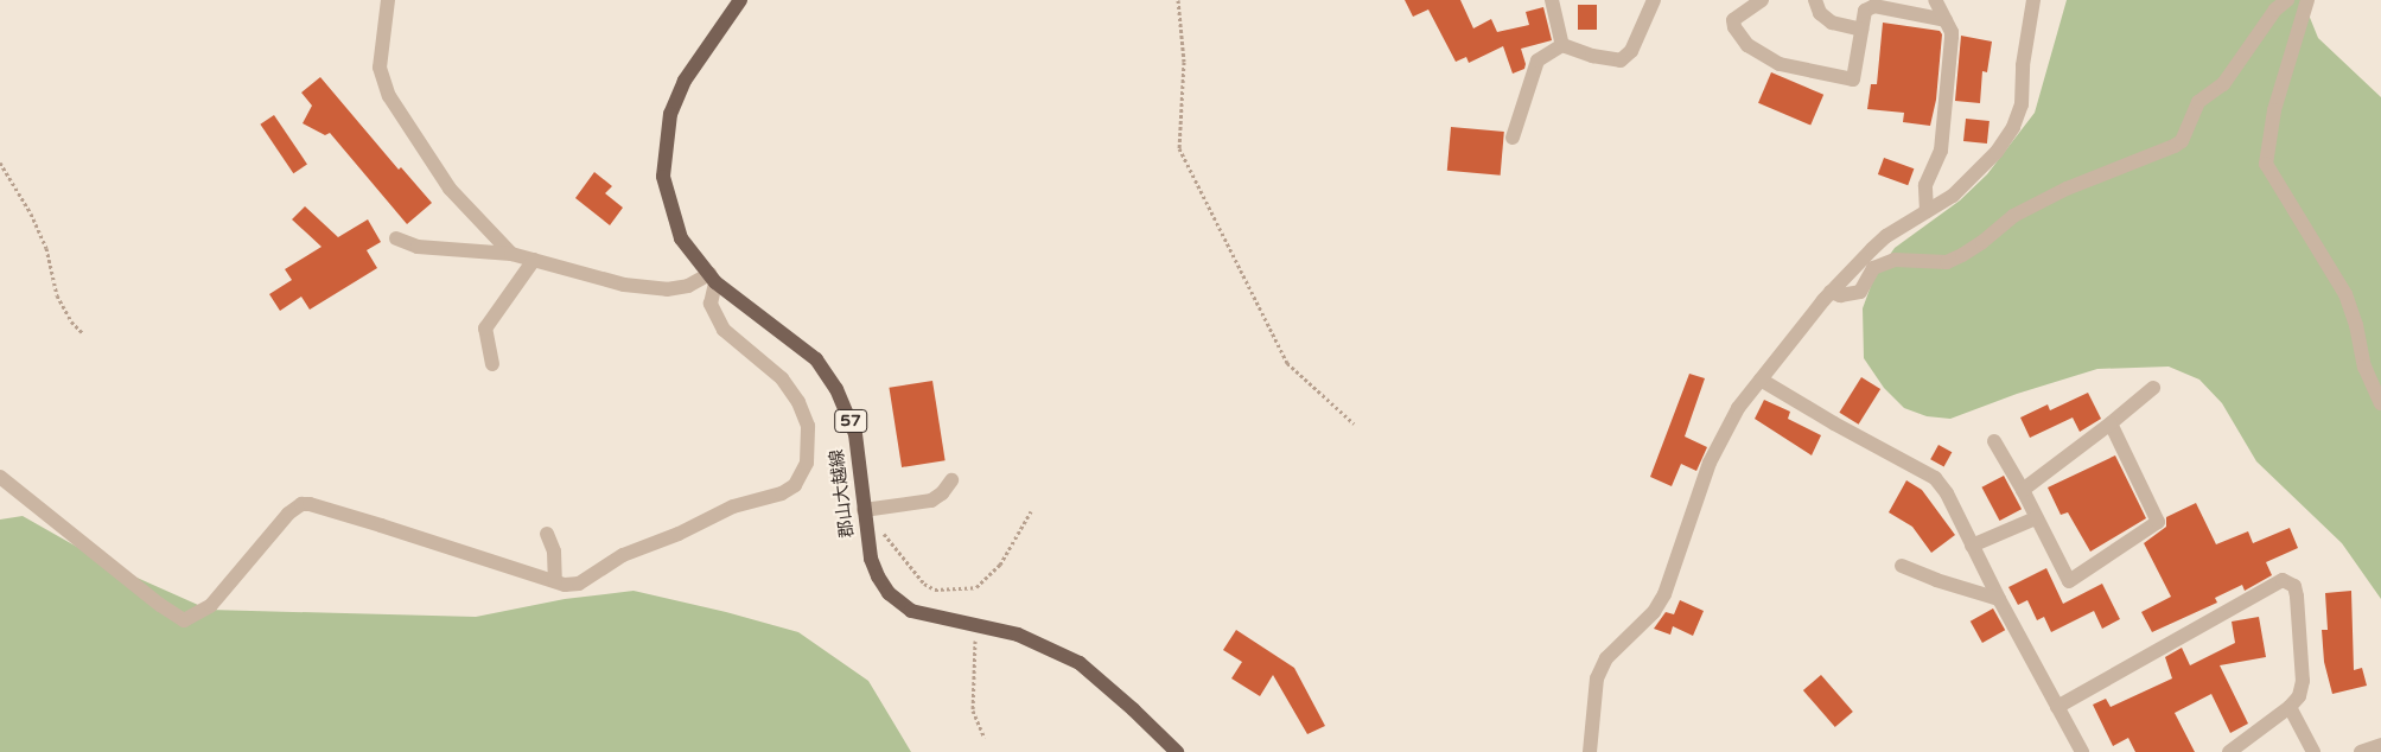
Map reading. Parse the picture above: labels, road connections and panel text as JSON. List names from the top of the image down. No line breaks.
{"streets":{"main road":["57","郡山大越線"]}}
